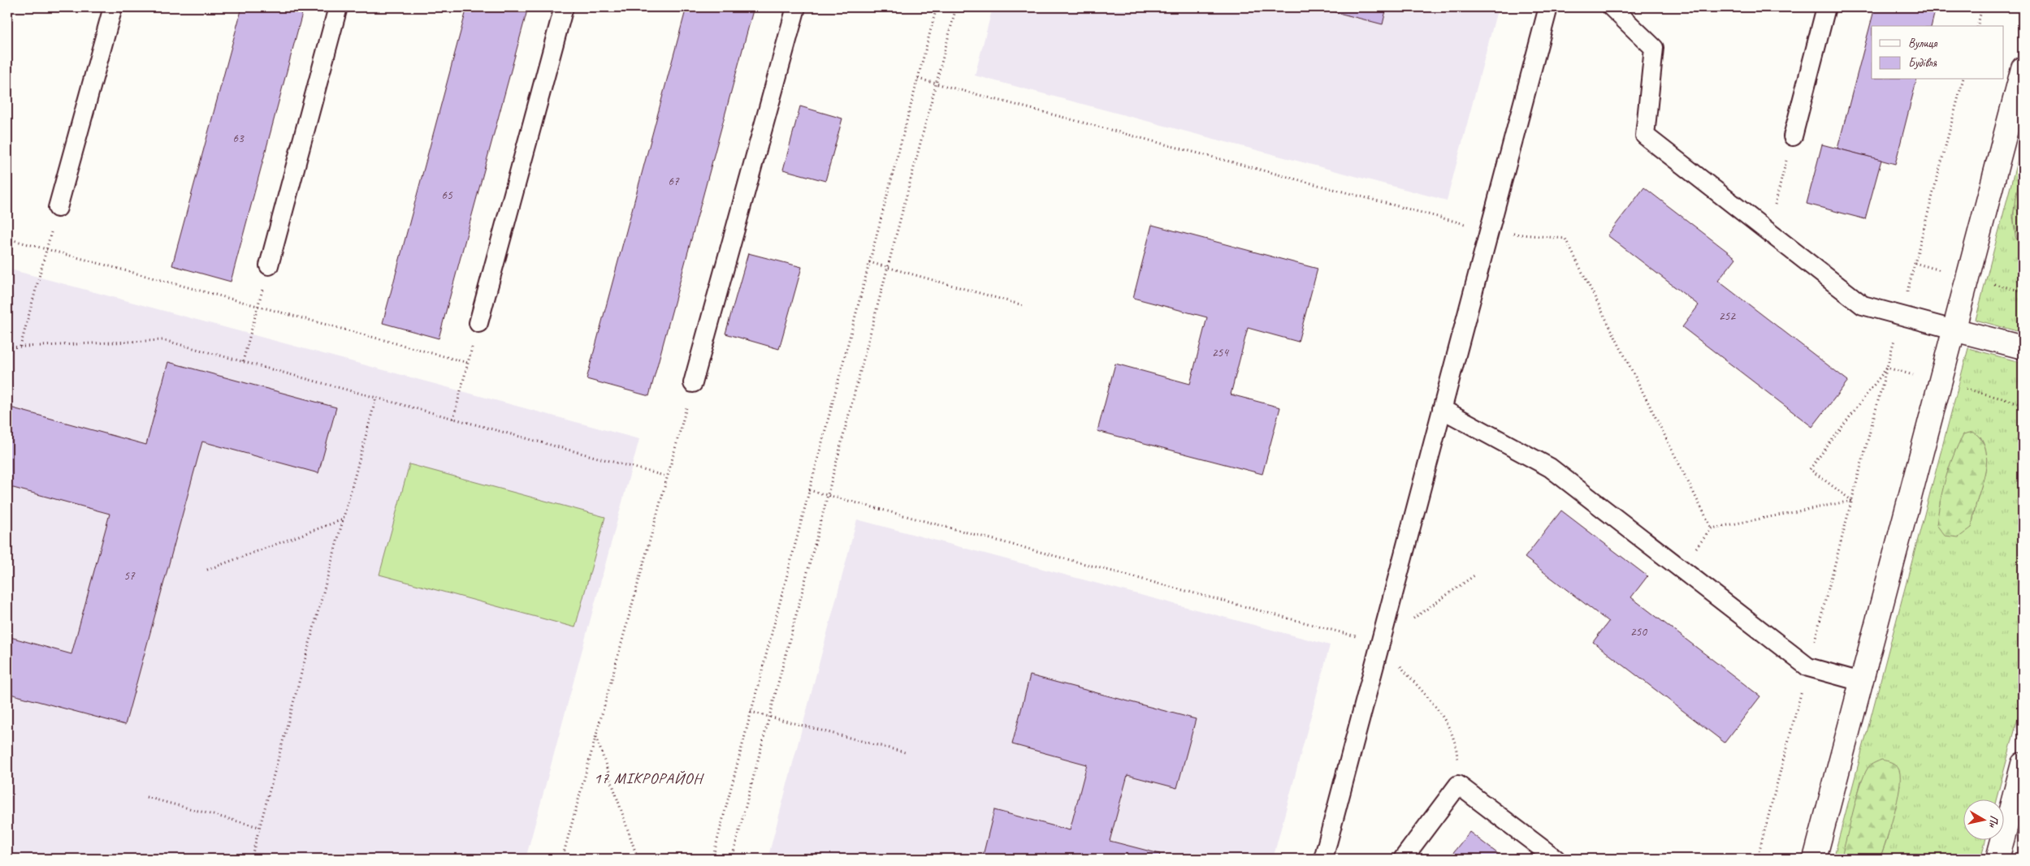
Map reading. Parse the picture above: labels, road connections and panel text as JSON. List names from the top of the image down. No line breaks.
{"districts":["17 МІКРОРАЙОН"],"house_numbers":["63","67","65","252","254","57","250"],"legend":["Вулиця","Будівля"],"north":"right"}
